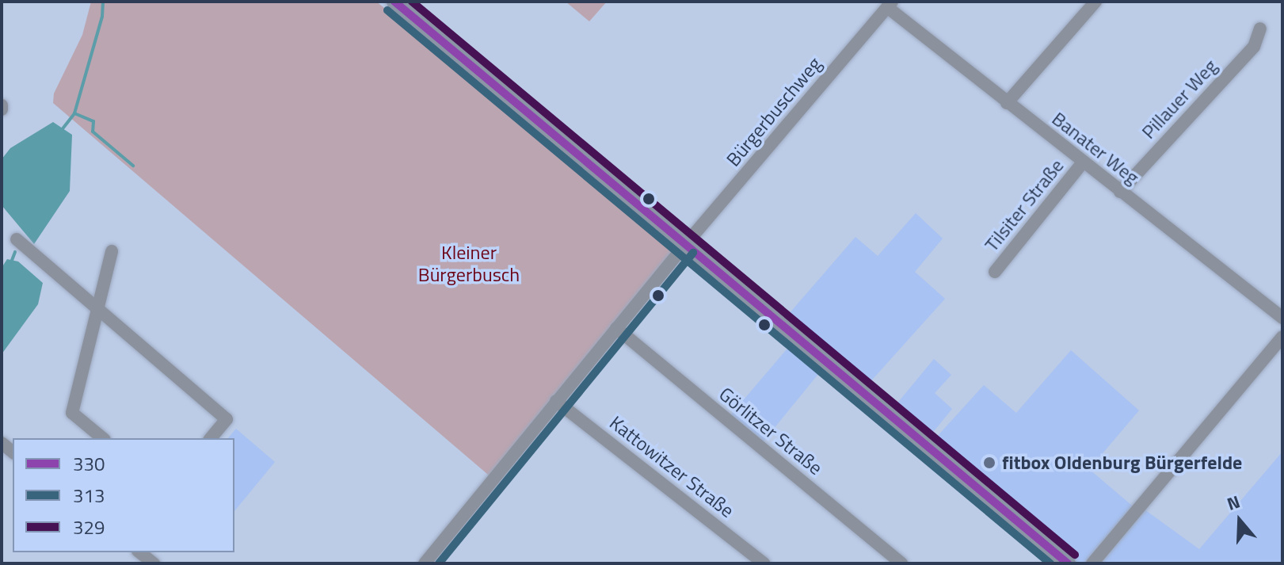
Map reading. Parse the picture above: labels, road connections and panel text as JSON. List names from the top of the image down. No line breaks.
{"streets":{"street":["Pillauer Weg","Bürgerbuschweg","Banater Weg","Tilsiter Straße","Görlitzer Straße","Kattowitzer Straße"]},"crossings":[["Pillauer Weg","Banater Weg"],["Bürgerbuschweg","Banater Weg"],["Bürgerbuschweg","Görlitzer Straße"],["Bürgerbuschweg","Kattowitzer Straße"],["Banater Weg","Tilsiter Straße"]],"parks":["Kleiner Bürgerbusch"],"places":["fitbox Oldenburg Bürgerfelde"],"lines":["transit line 330","transit line 329","transit line 313"],"legend":["330","313","329"],"north":"top"}
